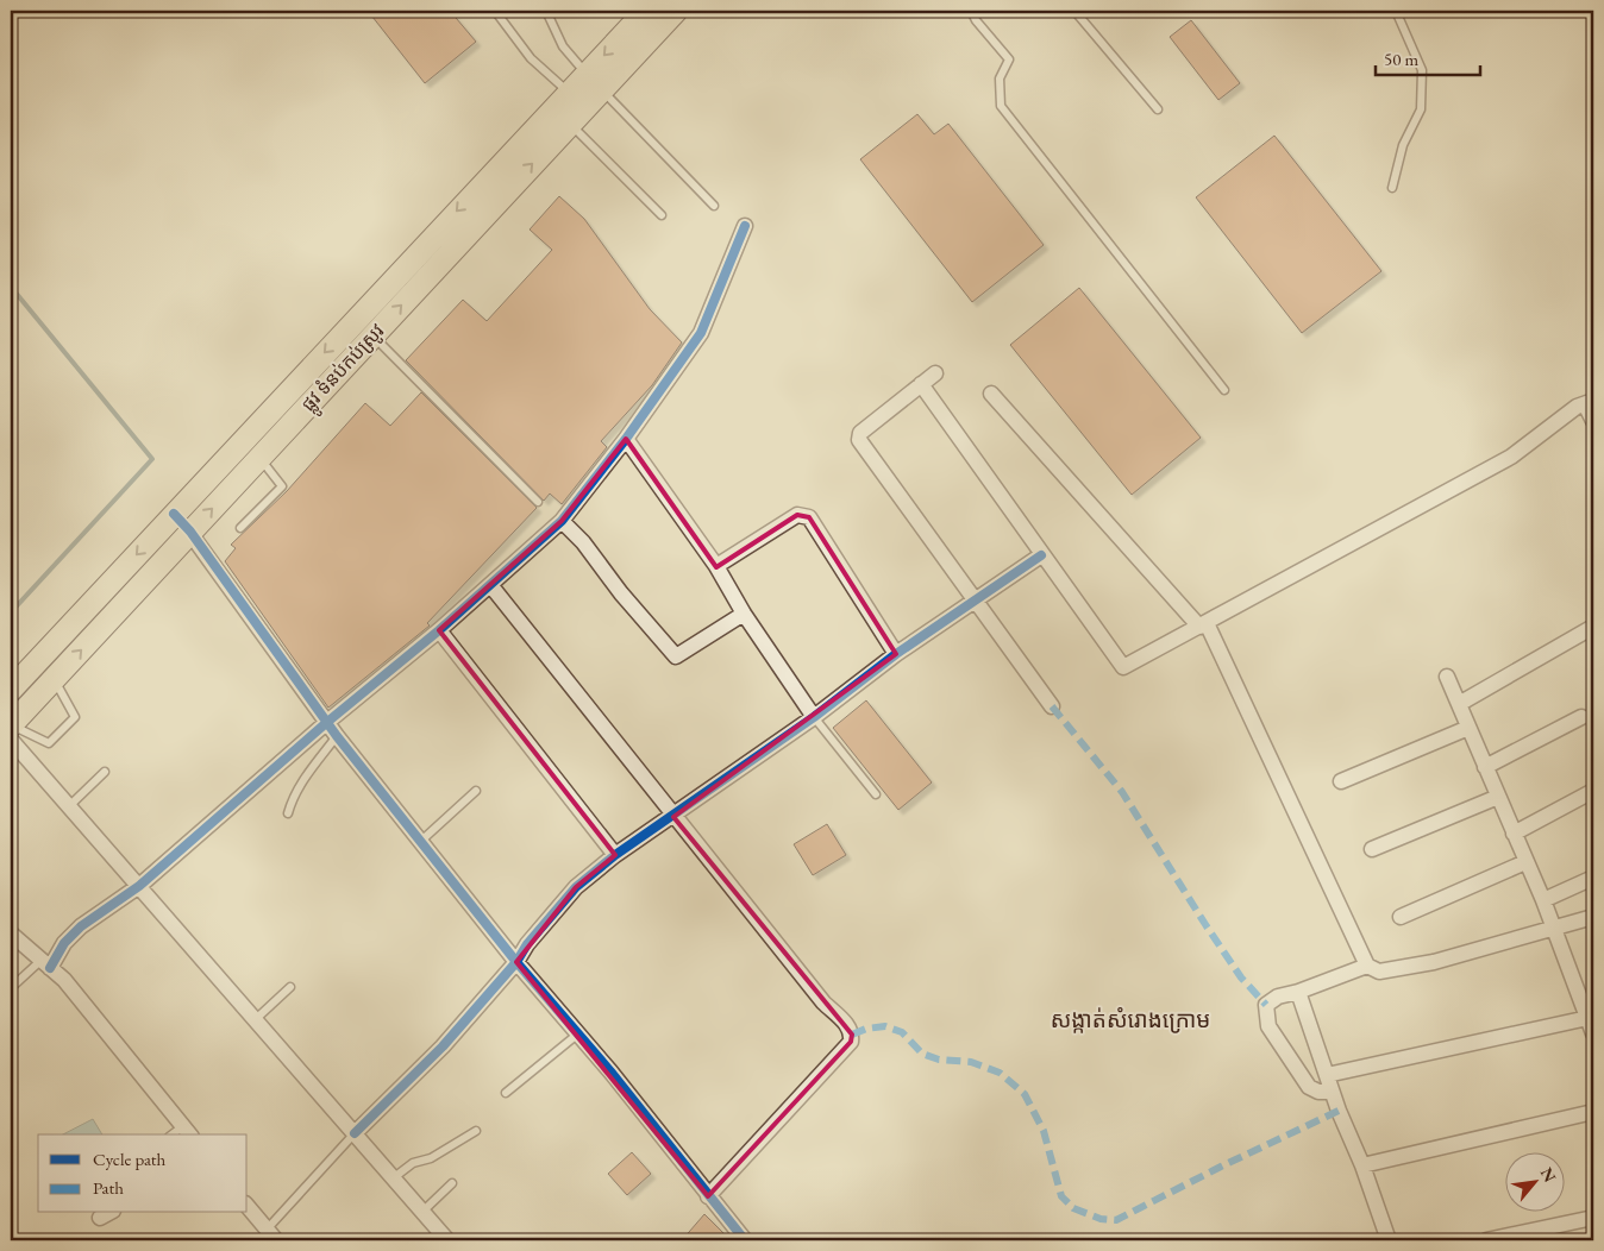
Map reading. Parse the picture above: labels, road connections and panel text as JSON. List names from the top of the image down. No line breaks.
{"streets":{"main road":["ផ្លូវ ទំនប់កប់ស្រូវ"]},"districts":["សង្កាត់សំរោងក្រោម"],"legend":["Cycle path","Path"],"scale_bar":"50 m","north":"top right"}
